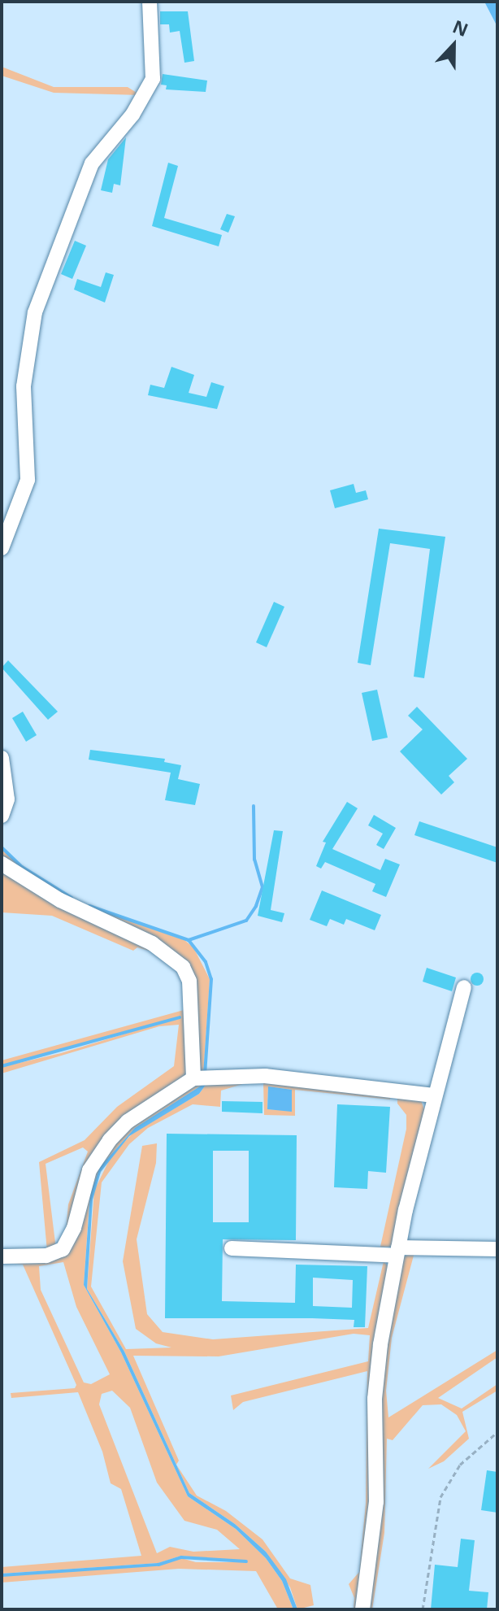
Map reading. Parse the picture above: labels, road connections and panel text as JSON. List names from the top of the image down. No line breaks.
{"north":"top"}
